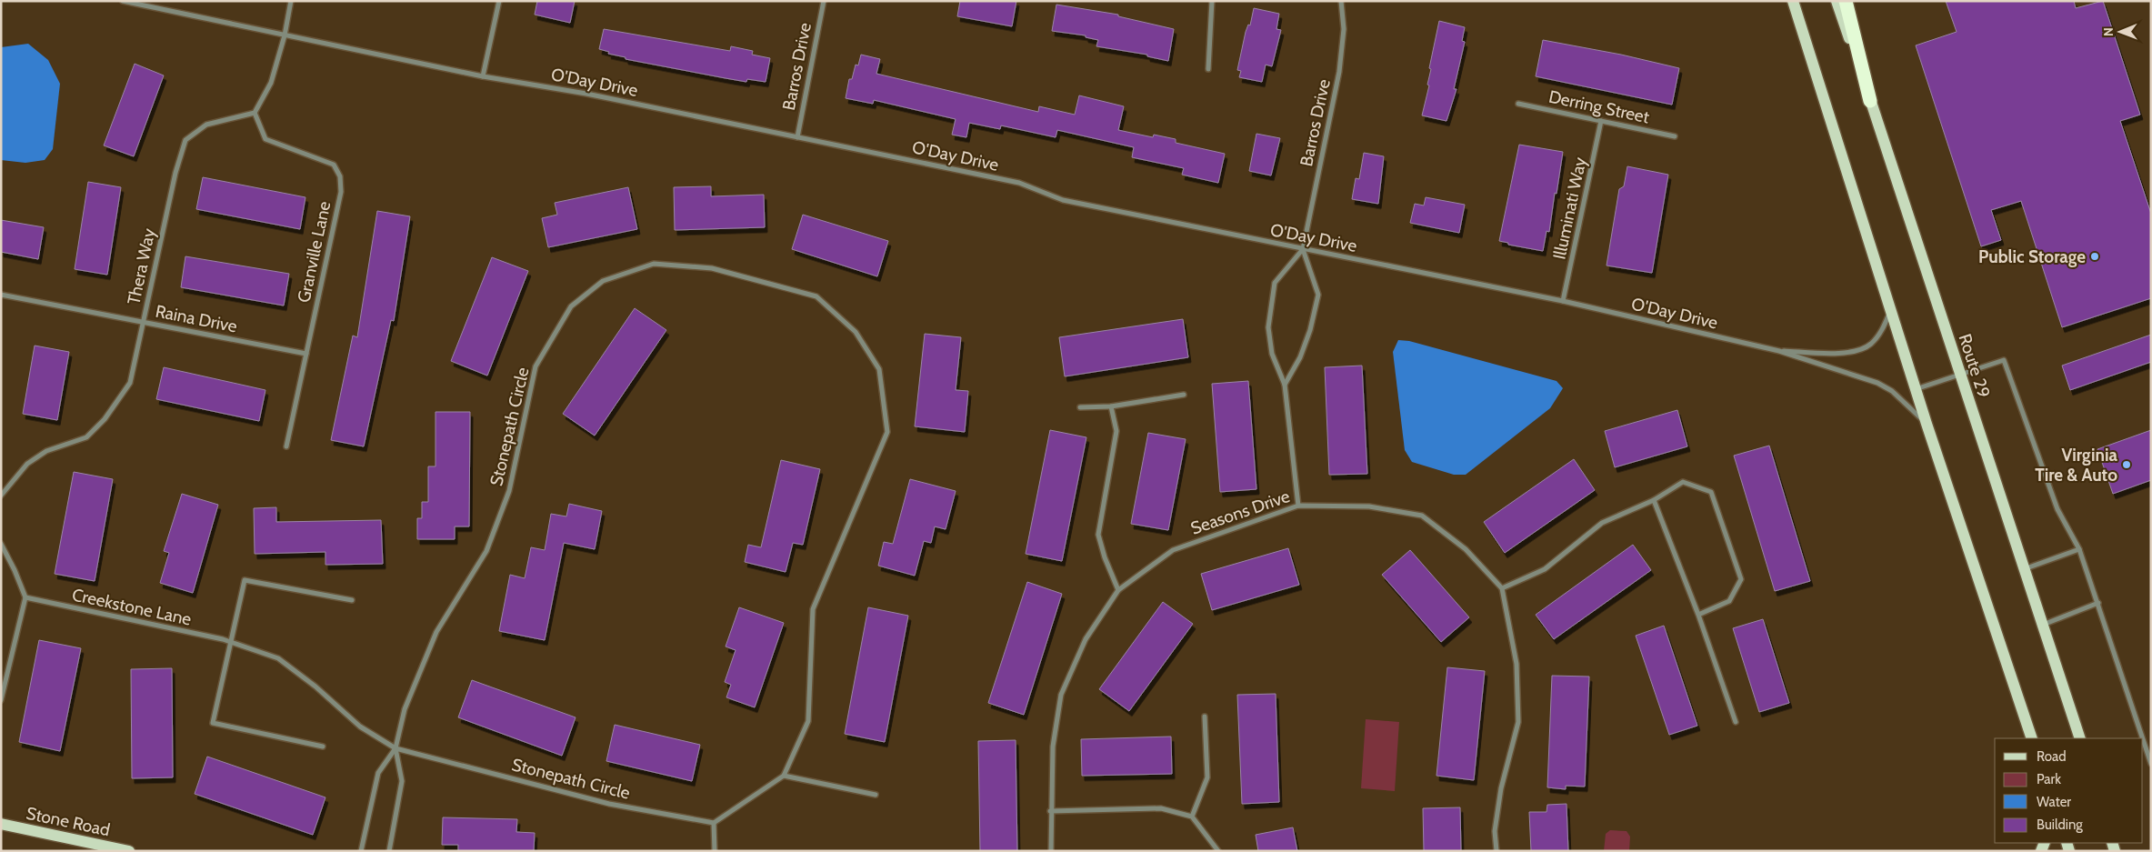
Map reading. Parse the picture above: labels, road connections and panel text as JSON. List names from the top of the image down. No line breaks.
{"streets":{"main road":["Route 29","Stone Road"],"street":["Barros Drive","O'Day Drive","Derring Street","Illuminati Way","Granville Lane","Thera Way","Raina Drive","Stonepath Circle","Seasons Drive","Creekstone Lane"]},"crossings":[["Barros Drive","O'Day Drive"],["O'Day Drive","Illuminati Way"],["Derring Street","Illuminati Way"],["Granville Lane","Thera Way"],["Granville Lane","Raina Drive"],["Thera Way","Raina Drive"],["Stonepath Circle","Creekstone Lane"]],"places":["Public Storage","Virginia Tire & Auto"],"legend":["Road","Park","Water","Building"],"north":"left"}
